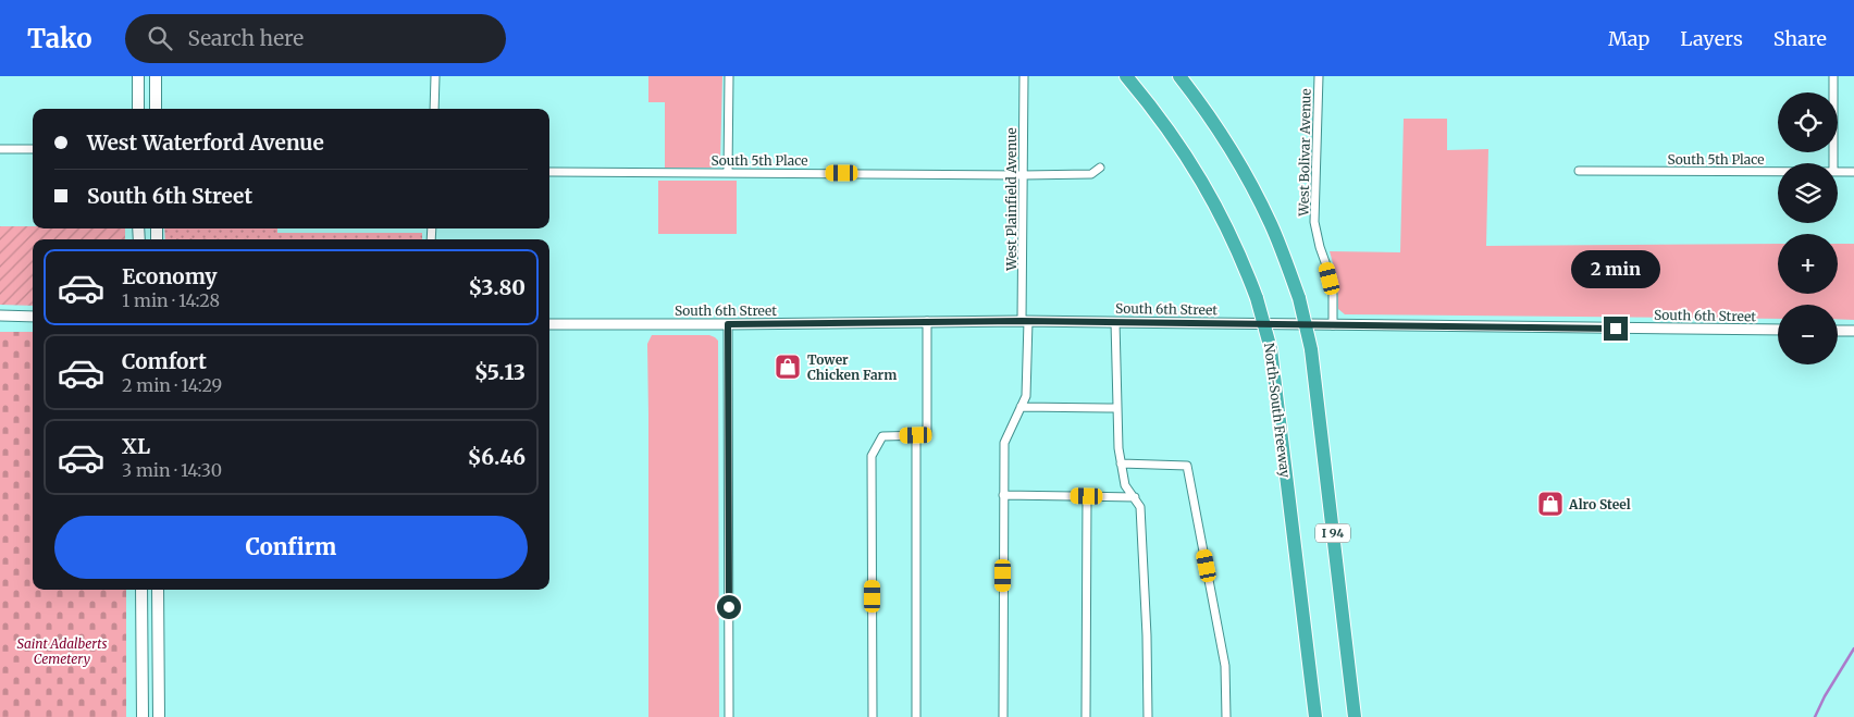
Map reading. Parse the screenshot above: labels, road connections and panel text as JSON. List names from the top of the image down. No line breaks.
{"streets":{"highway":["North-South Freeway","I 94"],"street":["West Bolivar Avenue","South 5th Place","West Plainfield Avenue","South 6th Street"]},"crossings":[["West Bolivar Avenue","South 6th Street"],["South 5th Place","West Plainfield Avenue"],["West Plainfield Avenue","South 6th Street"]],"parks":["Saint Adalberts Cemetery"],"places":{"shop":["Tower Chicken Farm","Alro Steel"]},"page":{"header":"Tako","search":"Search here","nav":["Map","Layers","Share"],"map_buttons":["+","−"],"banner":["West Waterford Avenue","South 6th Street"],"list":[{"name":"Economy","note":"1 min · 14:28","value":"$3.80"},{"name":"Comfort","note":"2 min · 14:29","value":"$5.13"},{"name":"XL","note":"3 min · 14:30","value":"$6.46"}],"bubble":"2 min","buttons":"Confirm"}}
